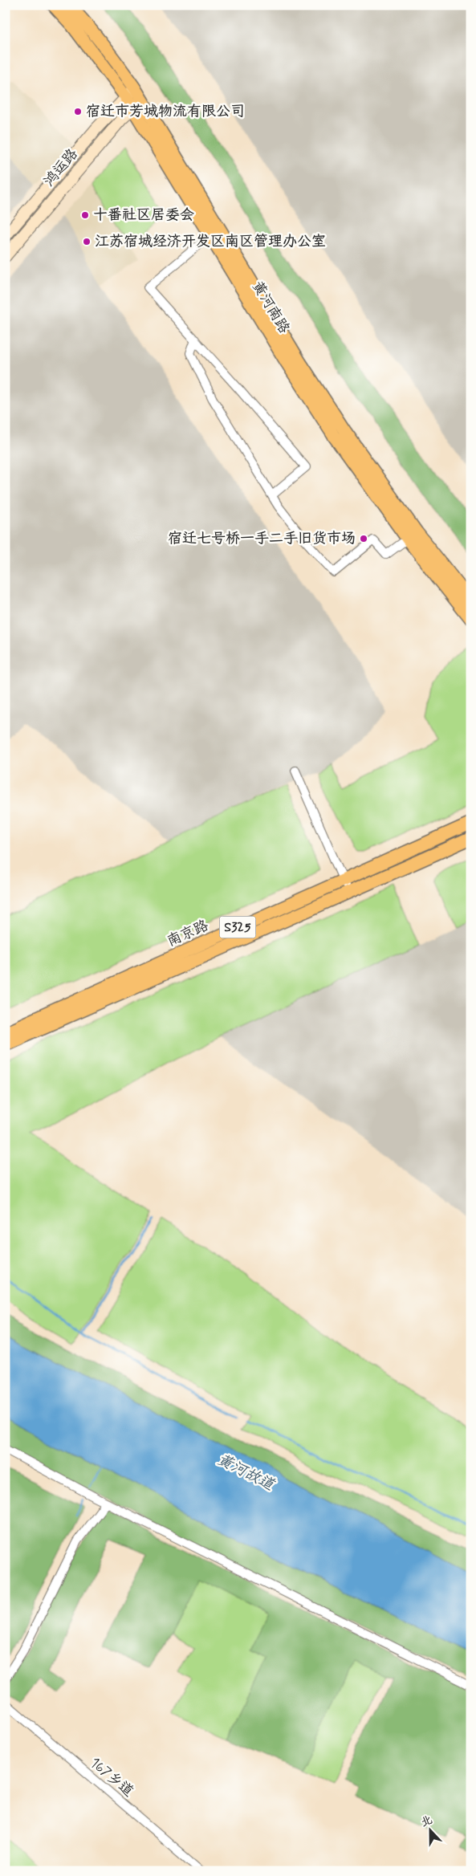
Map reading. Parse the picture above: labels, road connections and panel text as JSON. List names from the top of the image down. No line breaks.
{"streets":{"main road":["黄河南路","S325","南京路"],"street":["鸿运路","167乡道"]},"crossings":[["鸿运路","黄河南路"]],"water":["黄河故道"],"places":["宿迁市芳城物流有限公司","十番社区居委会","江苏宿城经济开发区南区管理办公室","宿迁七号桥一手二手旧货市场"],"north":"top"}
